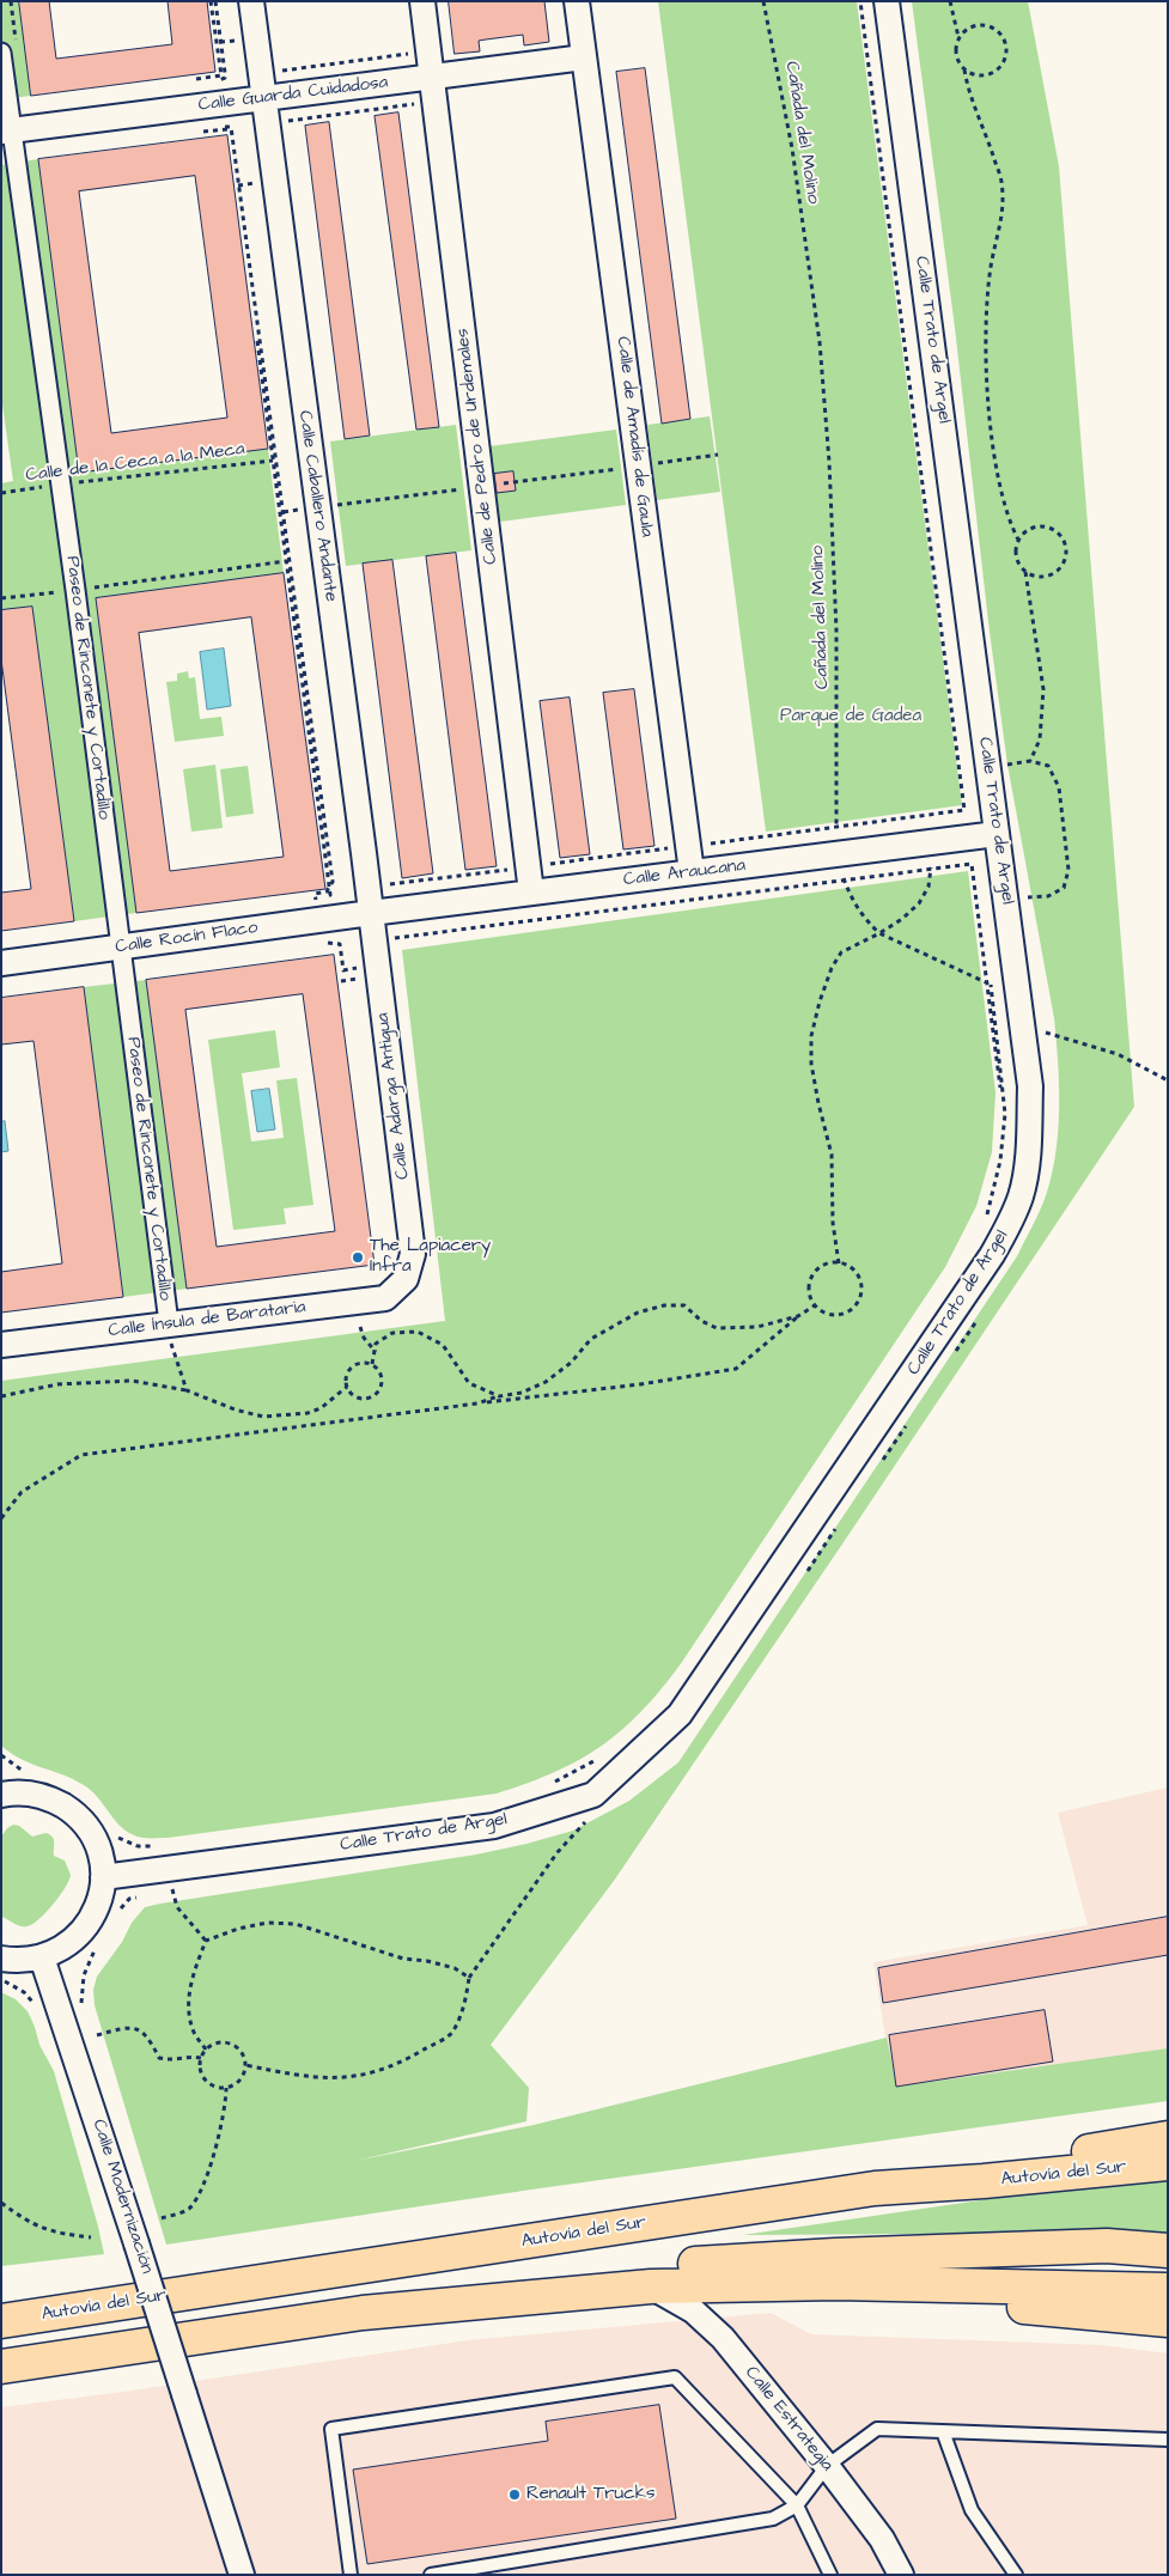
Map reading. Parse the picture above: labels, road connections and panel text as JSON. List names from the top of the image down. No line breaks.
{"streets":{"highway":["Autovía del Sur"],"street":["Calle Guarda Cuidadosa","Calle Trato de Argel","Calle de Amadís de Gaula","Calle de Pedro de Urdemales","Calle Caballero Andante","Paseo de Rinconete y Cortadillo","Calle Araucana","Calle Rocín Flaco","Calle Adarga Antigua","Calle Ínsula de Barataria","Calle Modernización","Calle Estrategia"],"path":["Cañada del Molino","Calle de la Ceca a la Meca"]},"crossings":[["Calle Guarda Cuidadosa","Calle de Amadís de Gaula"],["Calle Guarda Cuidadosa","Calle de Pedro de Urdemales"],["Calle Guarda Cuidadosa","Calle Caballero Andante"],["Calle Guarda Cuidadosa","Paseo de Rinconete y Cortadillo"],["Cañada del Molino","Calle Trato de Argel"],["Cañada del Molino","Calle Araucana"],["Calle Trato de Argel","Calle Araucana"],["Calle de Amadís de Gaula","Calle Araucana"],["Calle de Pedro de Urdemales","Calle Araucana"],["Calle de la Ceca a la Meca","Paseo de Rinconete y Cortadillo"],["Calle Caballero Andante","Calle Araucana"],["Calle Caballero Andante","Calle Rocín Flaco"],["Calle Caballero Andante","Calle Adarga Antigua"],["Paseo de Rinconete y Cortadillo","Calle Rocín Flaco"],["Paseo de Rinconete y Cortadillo","Calle Ínsula de Barataria"],["Calle Araucana","Calle Rocín Flaco"],["Calle Araucana","Calle Adarga Antigua"],["Calle Rocín Flaco","Calle Adarga Antigua"],["Calle Adarga Antigua","Calle Ínsula de Barataria"]],"parks":["Parque de Gadea"],"places":["The Lapiacery Infra","Renault Trucks"]}
